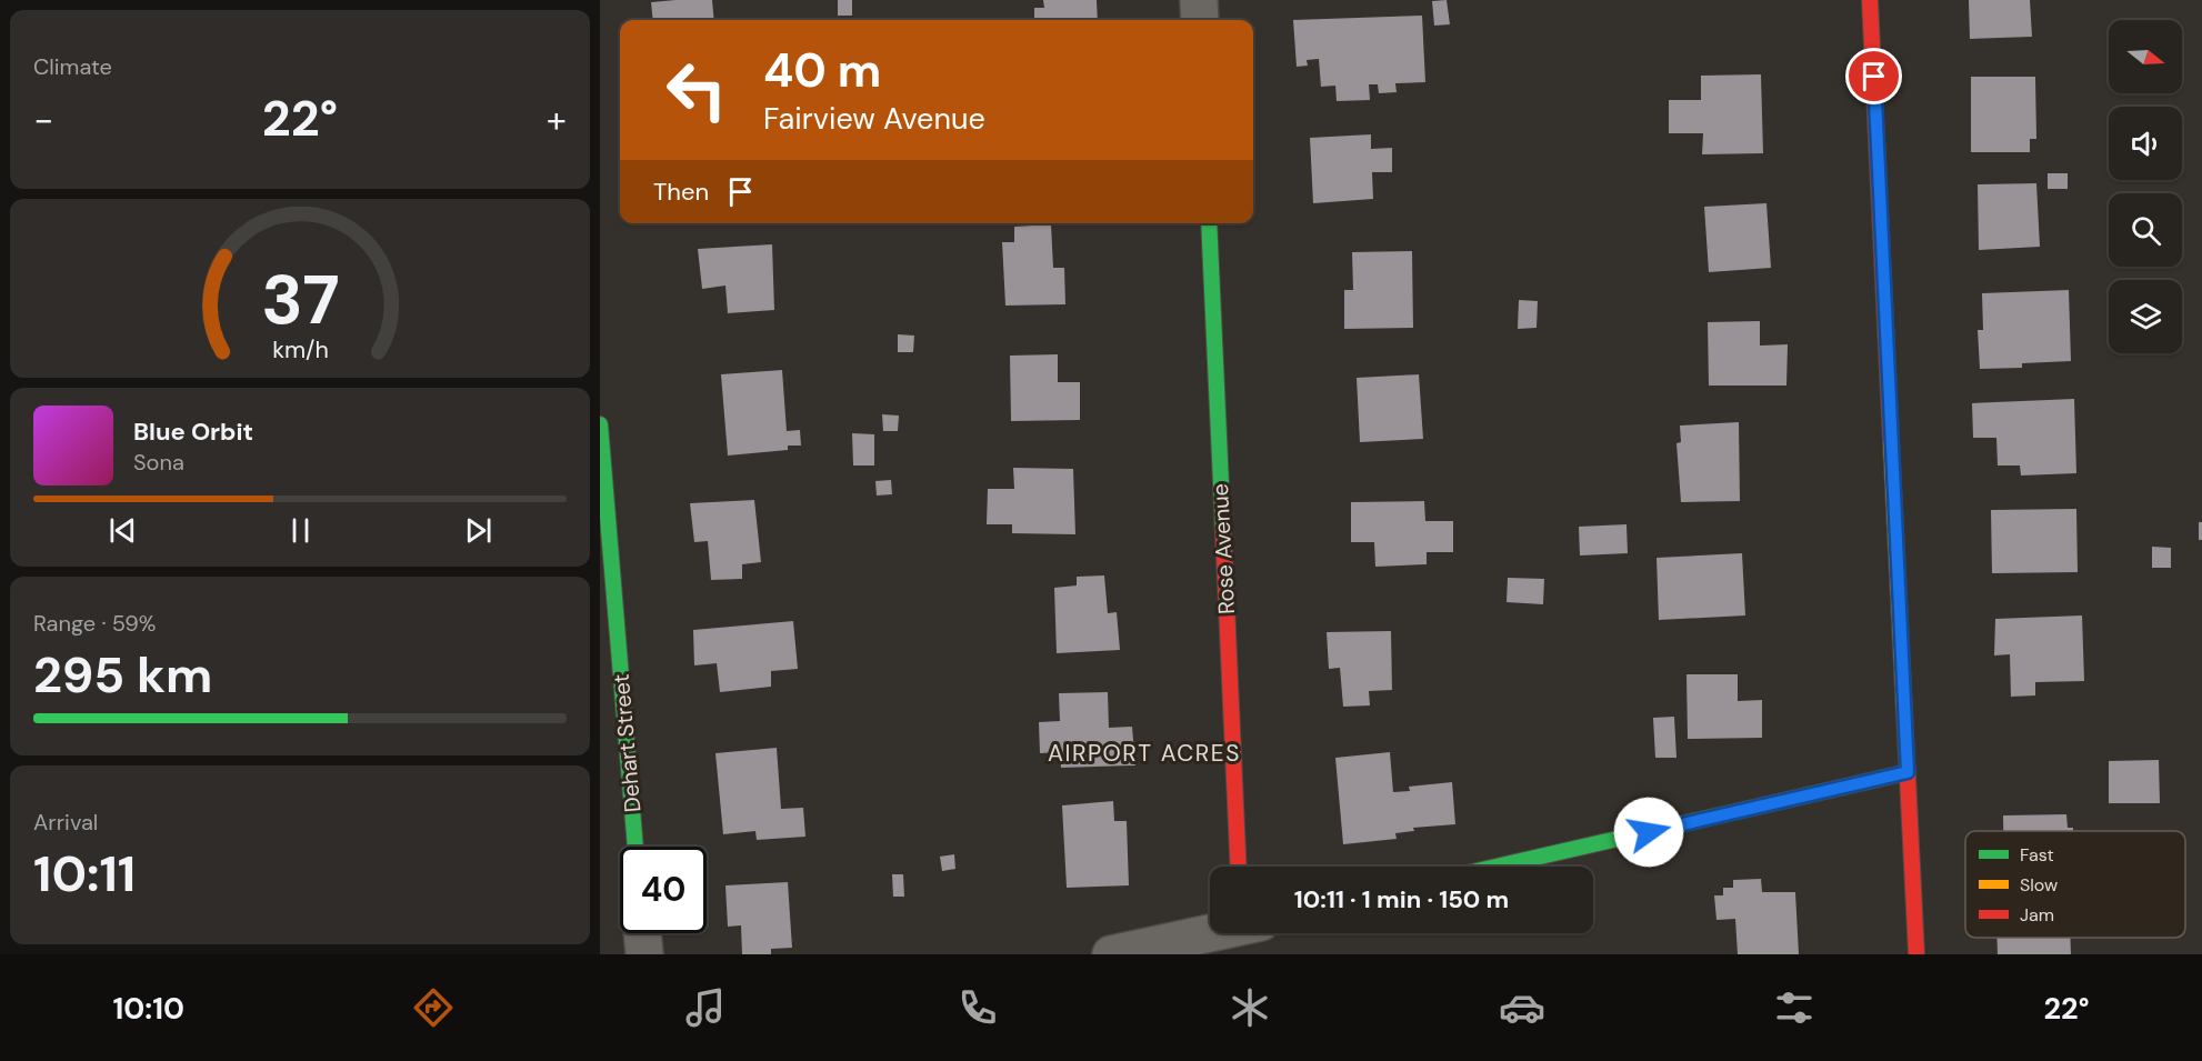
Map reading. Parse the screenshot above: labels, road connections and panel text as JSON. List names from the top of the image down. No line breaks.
{"streets":{"street":["Rose Avenue","Dehart Street"]},"districts":["AIRPORT ACRES"],"legend":["Fast","Slow","Jam"],"north":"right","page":{"tile":["Climate",["Range · 59%","295 km"],["Arrival","10:11"]],"turn":["40 m","Fairview Avenue"],"heat":["−","22°","+"],"then":"Then","song":["Blue Orbit","Sona"],"limit":"40","trip":"10:11 · 1 min · 150 m","tabs":["10:10","22°"],"gauge":["37","km/h"]}}
